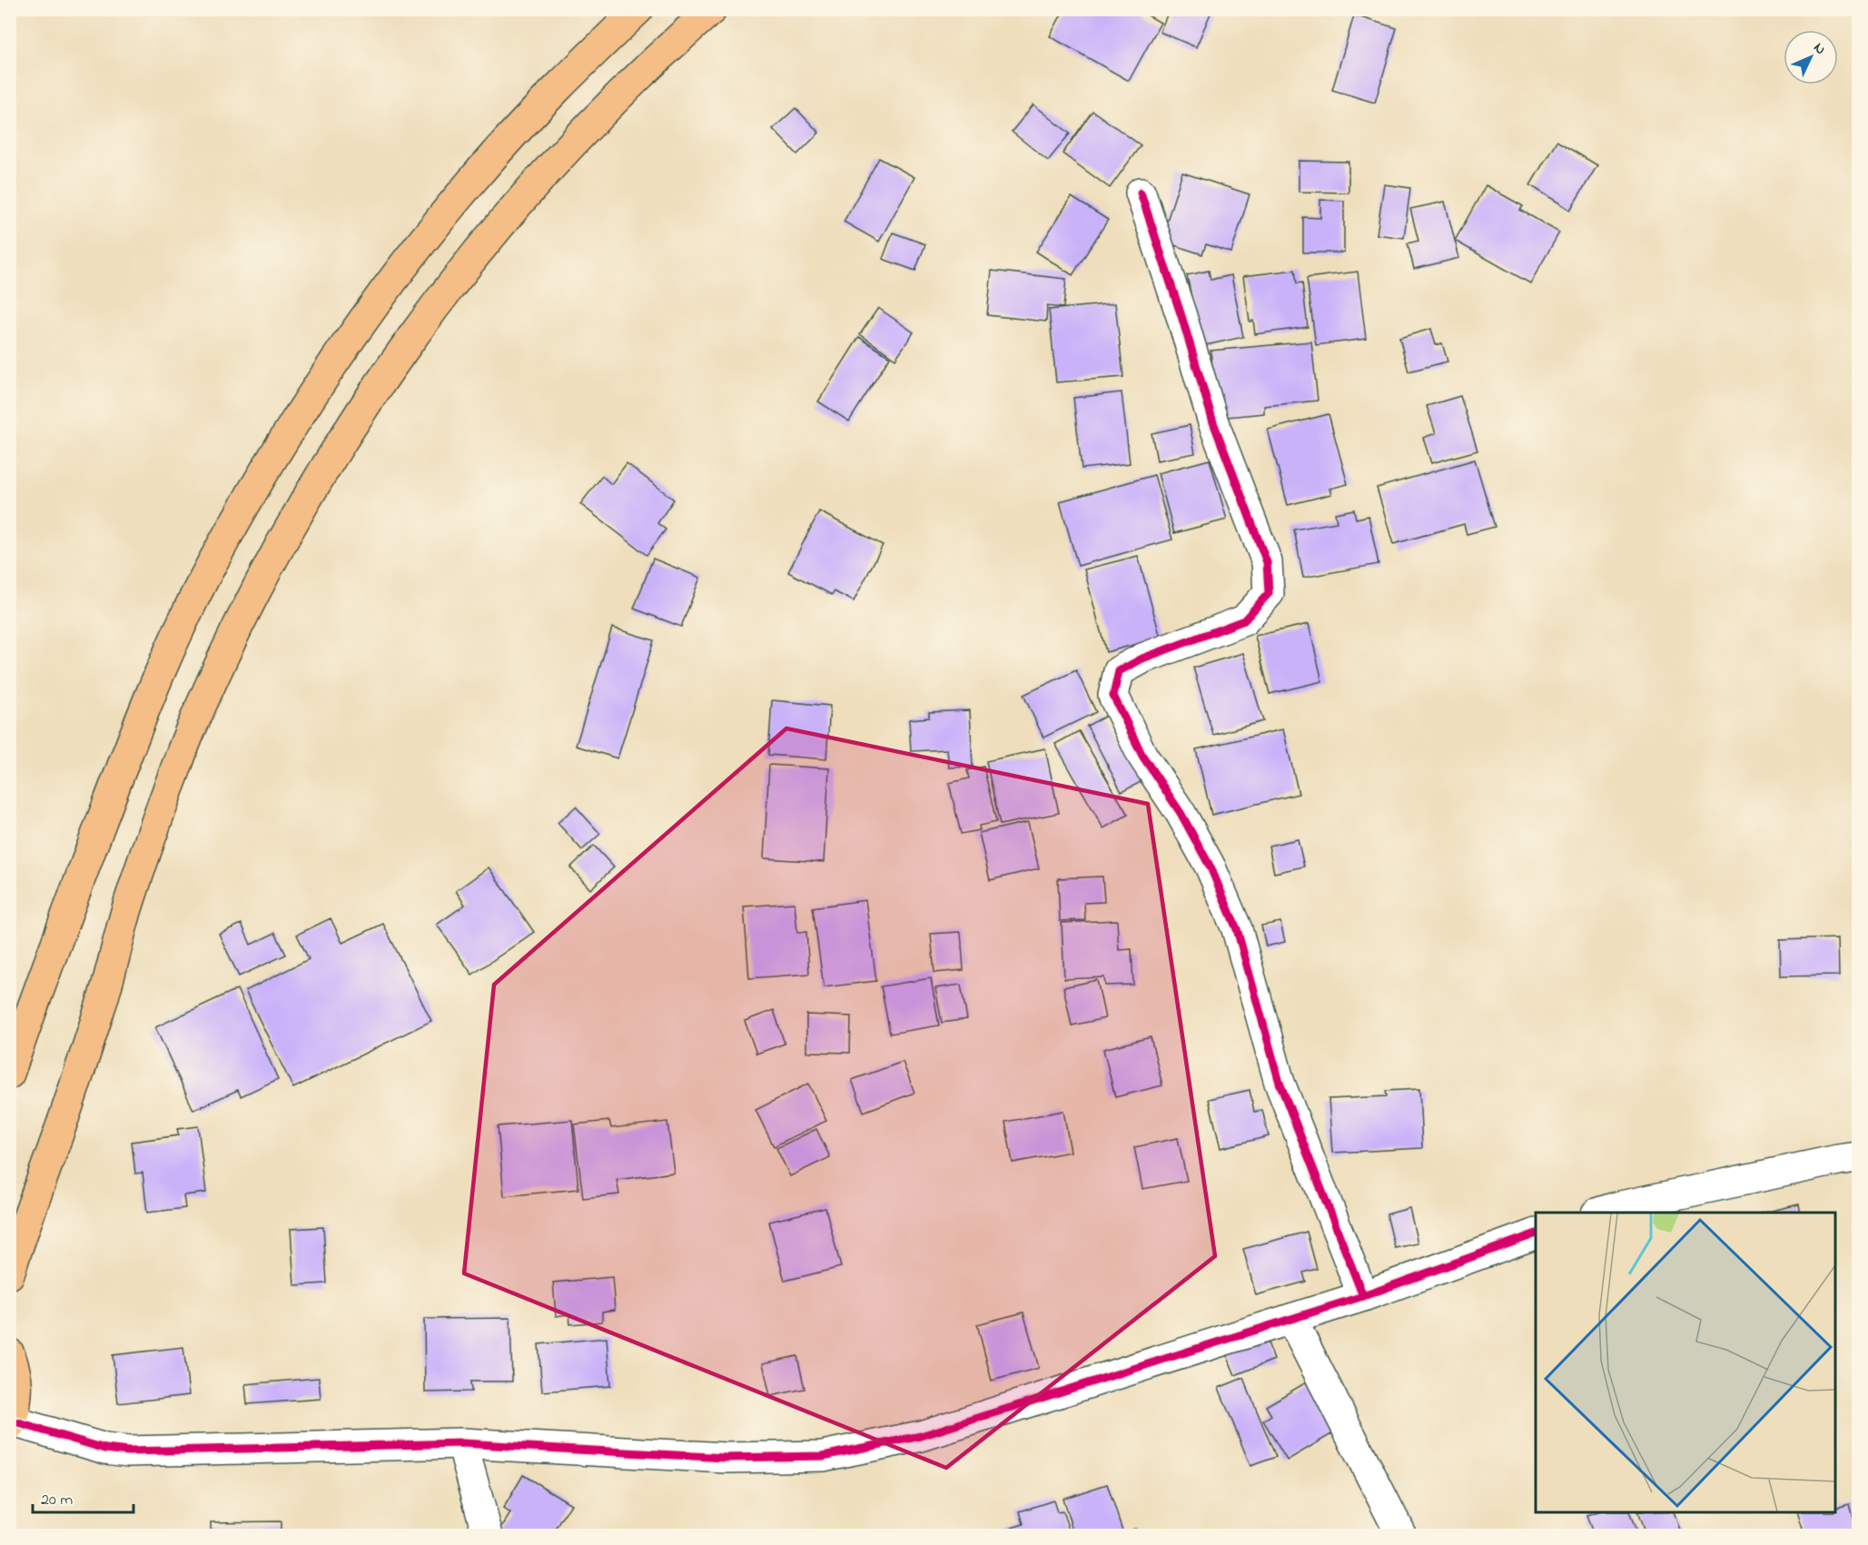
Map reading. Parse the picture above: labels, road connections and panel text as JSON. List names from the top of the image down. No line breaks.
{"scale_bar":"20 m","north":"top right"}
